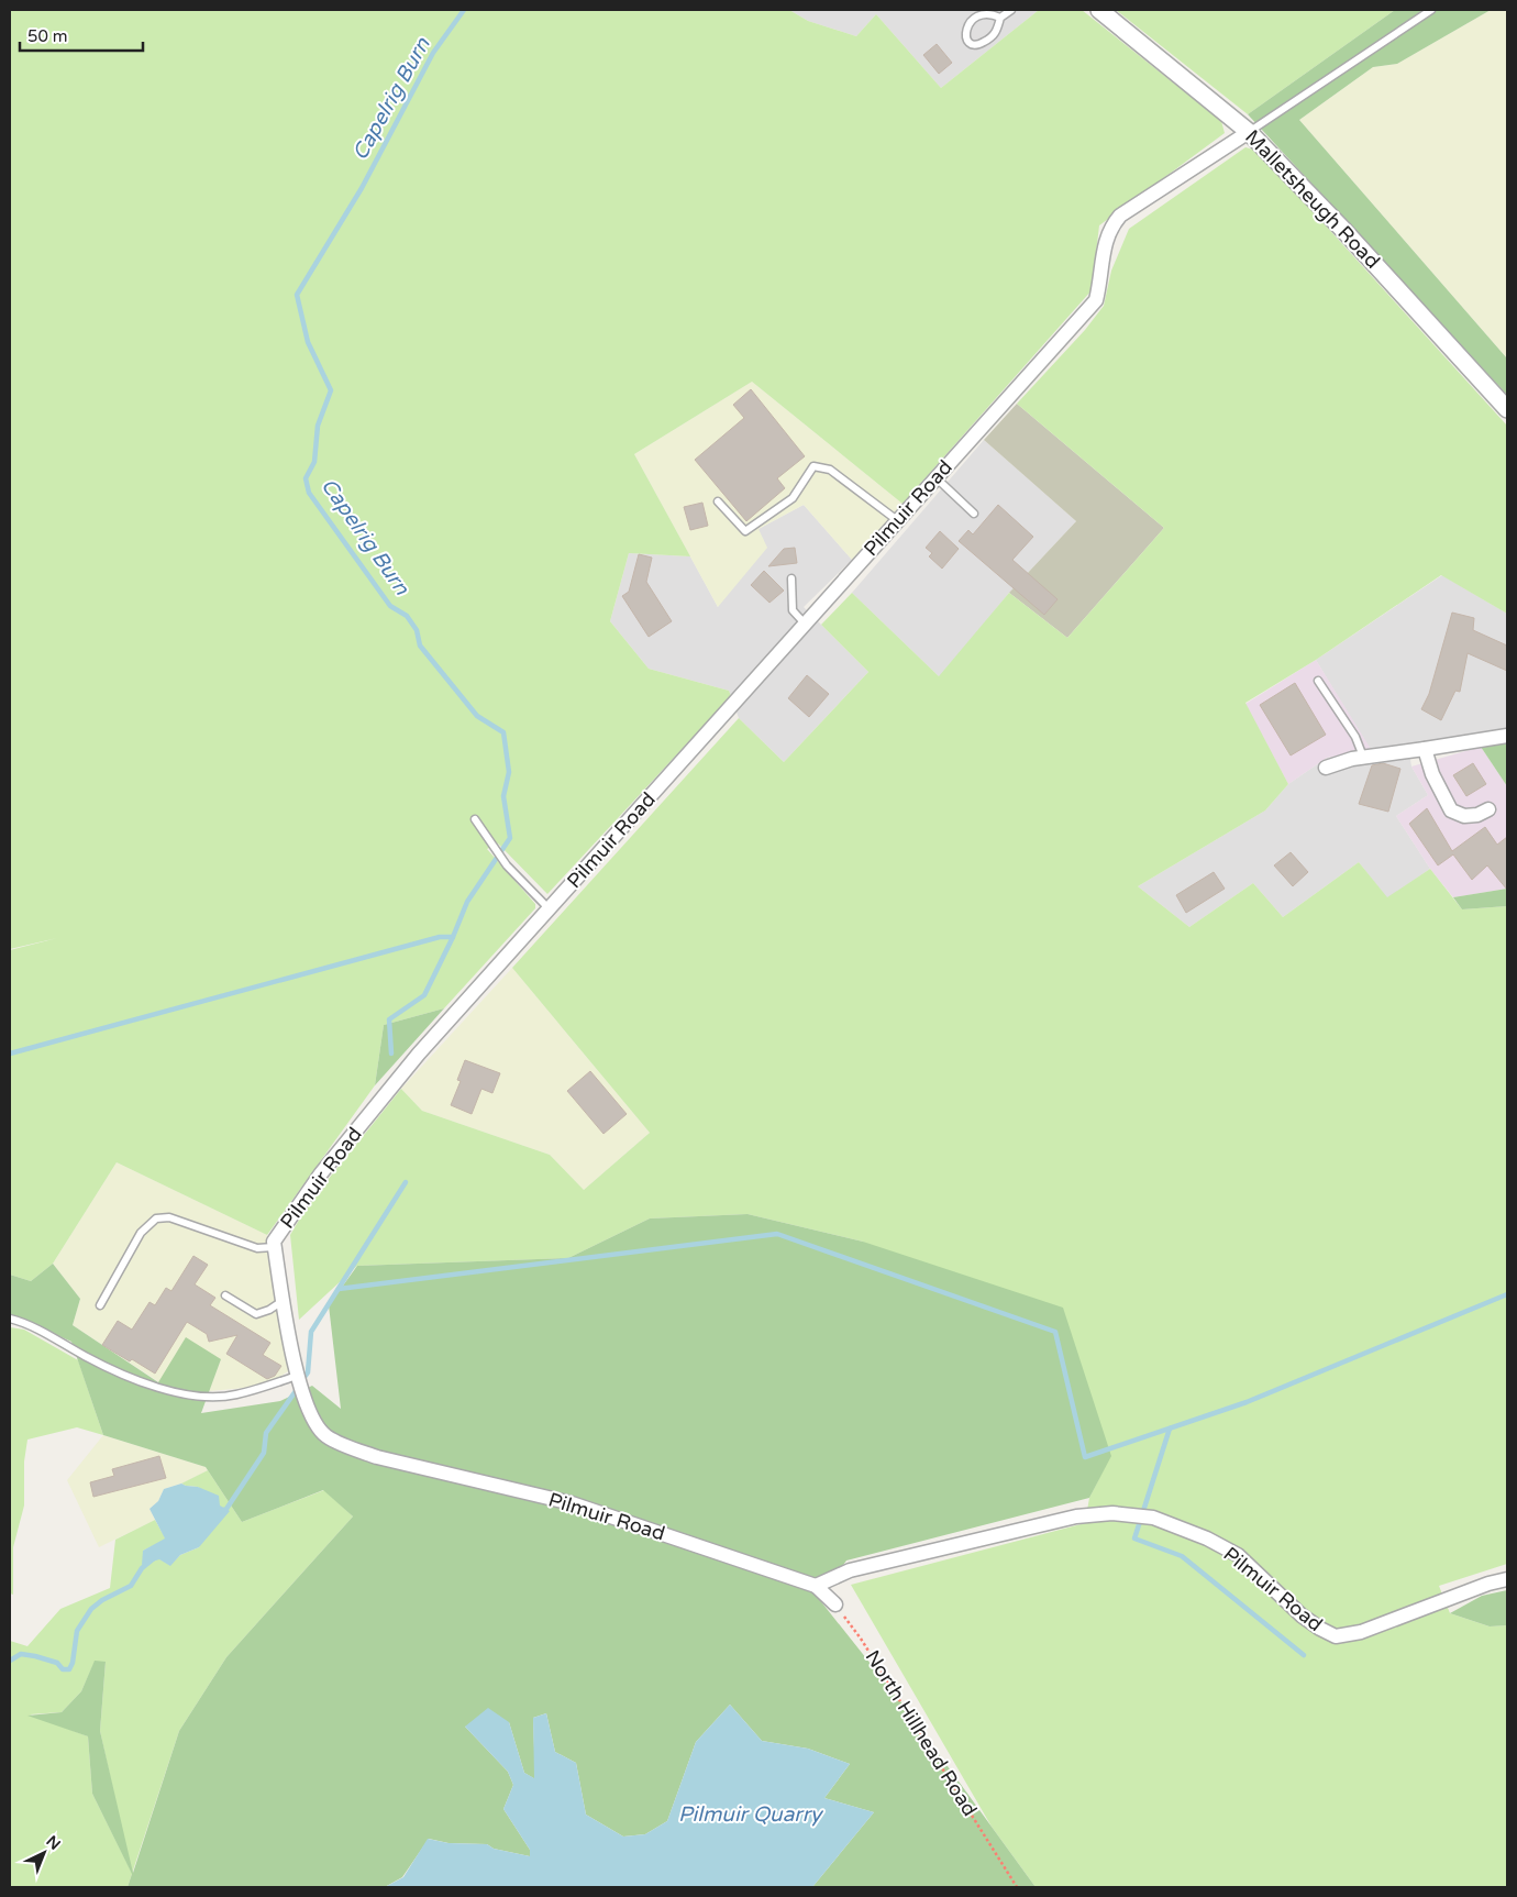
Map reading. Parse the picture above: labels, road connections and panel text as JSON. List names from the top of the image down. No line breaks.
{"streets":{"street":["Malletsheugh Road","Pilmuir Road"],"path":["North Hillhead Road"]},"crossings":[["Malletsheugh Road","Pilmuir Road"]],"water":["Capelrig Burn","Pilmuir Quarry"],"scale_bar":"50 m","north":"top right"}
